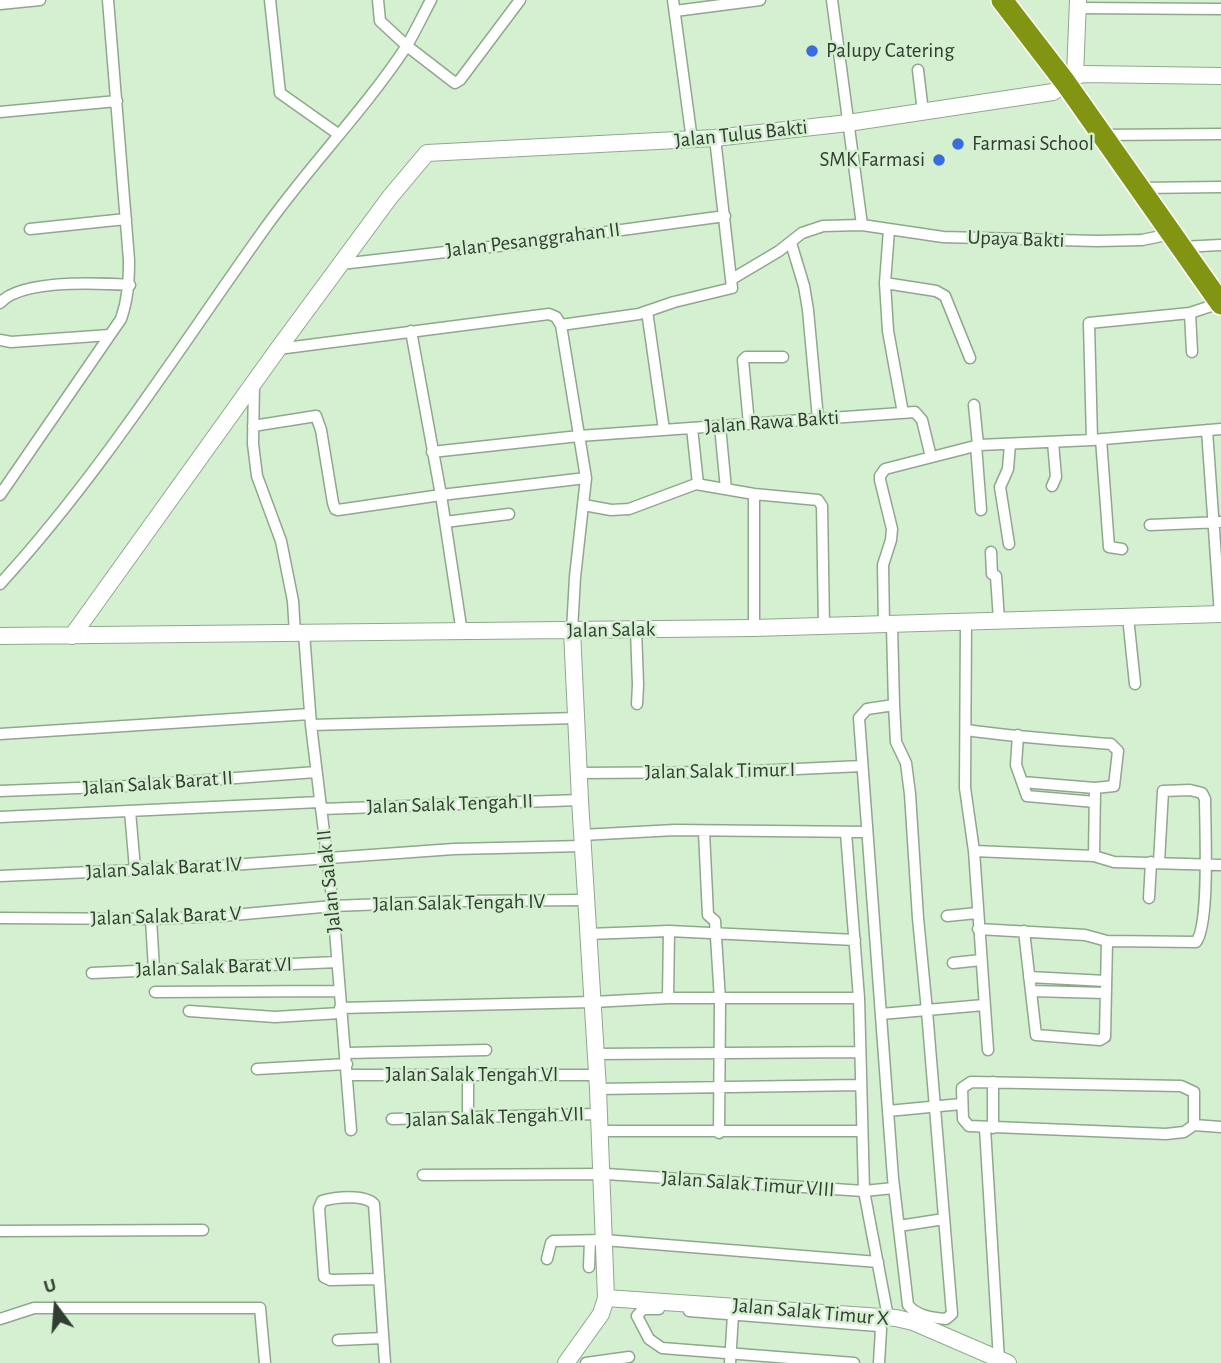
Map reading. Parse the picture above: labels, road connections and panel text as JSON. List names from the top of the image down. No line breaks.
{"streets":{"street":["Jalan Tulus Bakti","Upaya Bakti","Jalan Pesanggrahan II","Jalan Rawa Bakti","Jalan Salak","Jalan Salak Timur I","Jalan Salak Barat II","Jalan Salak Tengah II","Jalan Salak Barat IV","Jalan Salak II","Jalan Salak Tengah IV","Jalan Salak Barat V","Jalan Salak Barat VI","Jalan Salak Tengah VI","Jalan Salak Tengah VII","Jalan Salak Timur VIII","Jalan Salak Timur X"]},"crossings":[["Jalan Tulus Bakti","Jalan Pesanggrahan II"],["Jalan Salak","Jalan Salak II"],["Jalan Salak Barat II","Jalan Salak II"],["Jalan Salak Tengah II","Jalan Salak II"],["Jalan Salak Barat IV","Jalan Salak II"],["Jalan Salak II","Jalan Salak Tengah IV"],["Jalan Salak II","Jalan Salak Barat V"],["Jalan Salak II","Jalan Salak Barat VI"],["Jalan Salak II","Jalan Salak Tengah VI"],["Jalan Salak Tengah IV","Jalan Salak Barat V"]],"places":["Palupy Catering","Farmasi School","SMK Farmasi"],"north":"top"}
